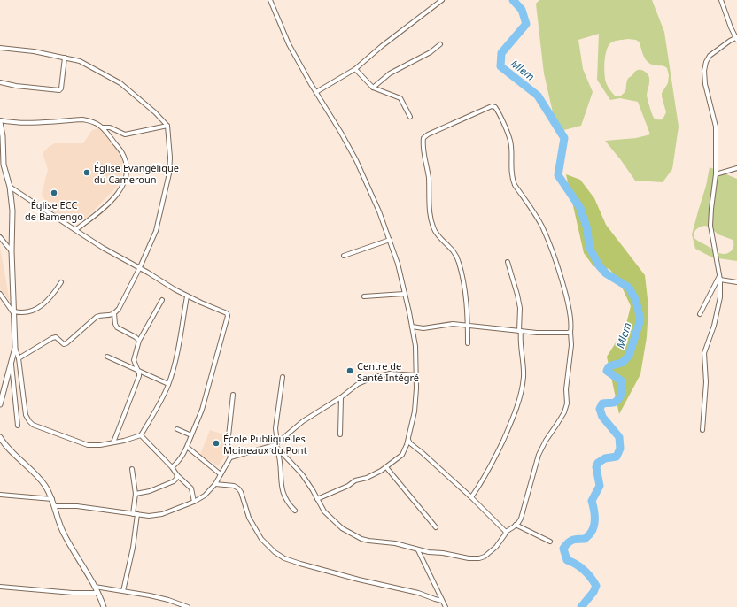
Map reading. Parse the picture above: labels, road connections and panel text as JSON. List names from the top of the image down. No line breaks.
{"water":["Mlem"],"places":["Église Evangélique du Cameroun","Église ECC de Bamengo","Centre de Santé Intégré","École Publique les Moineaux du Pont"]}
